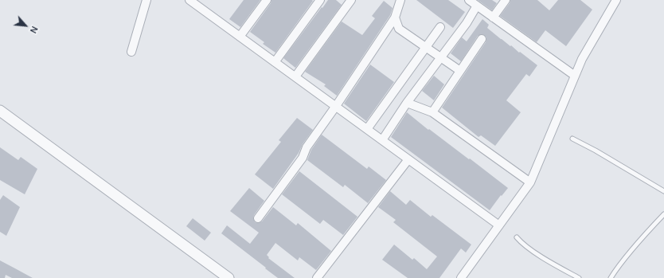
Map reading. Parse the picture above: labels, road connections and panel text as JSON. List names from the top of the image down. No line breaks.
{"north":"bottom right"}
